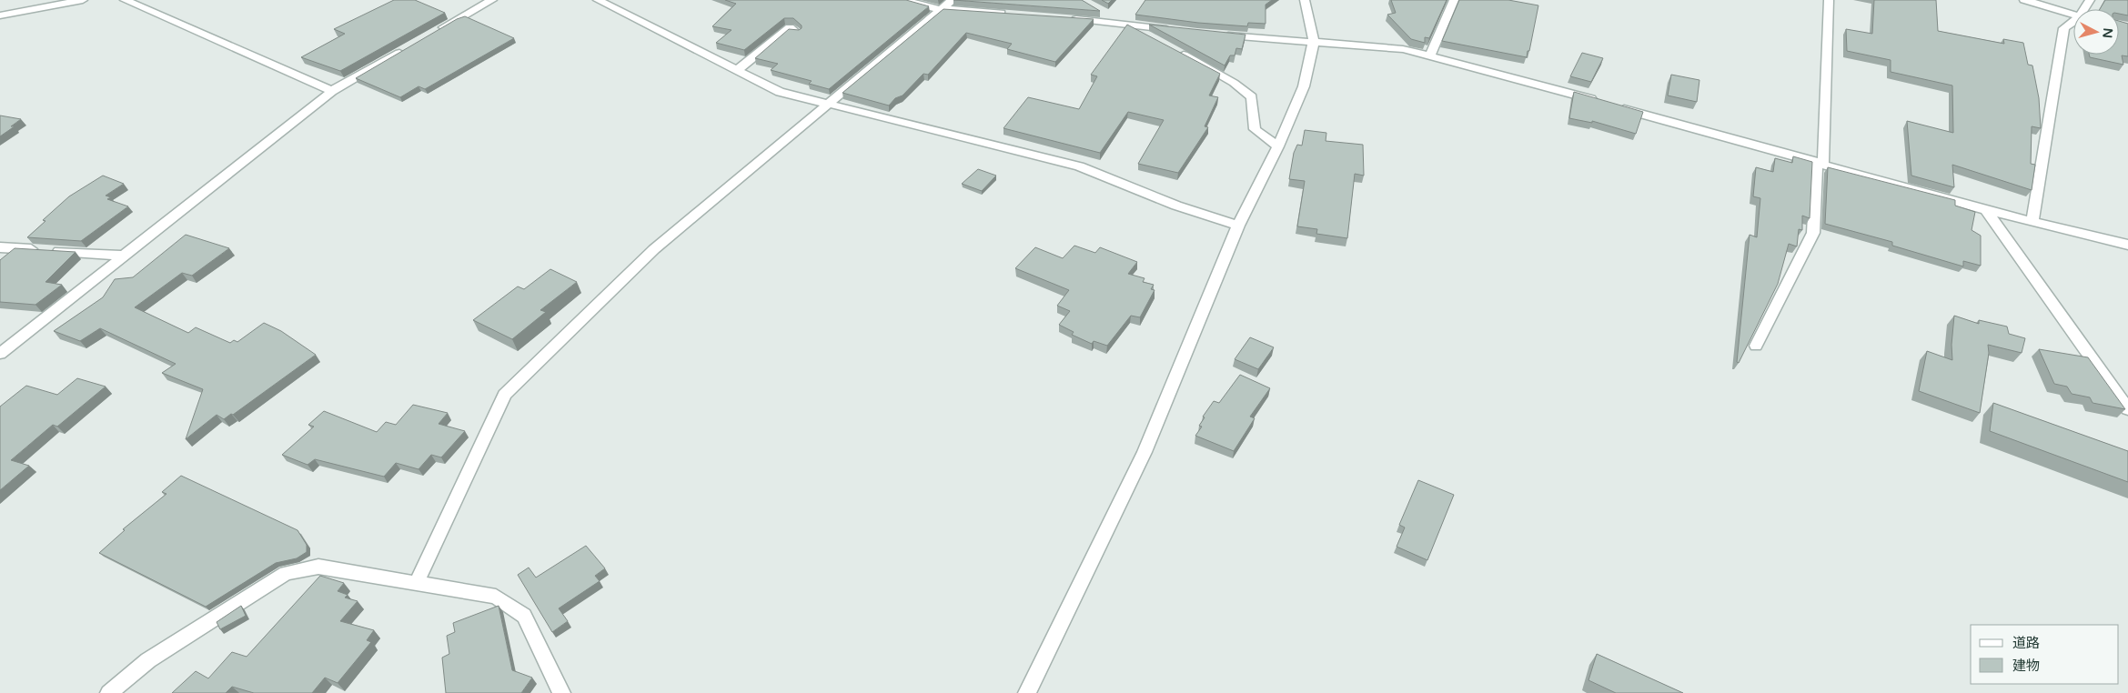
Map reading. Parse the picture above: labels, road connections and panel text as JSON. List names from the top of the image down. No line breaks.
{"legend":["道路","建物"],"north":"right"}
